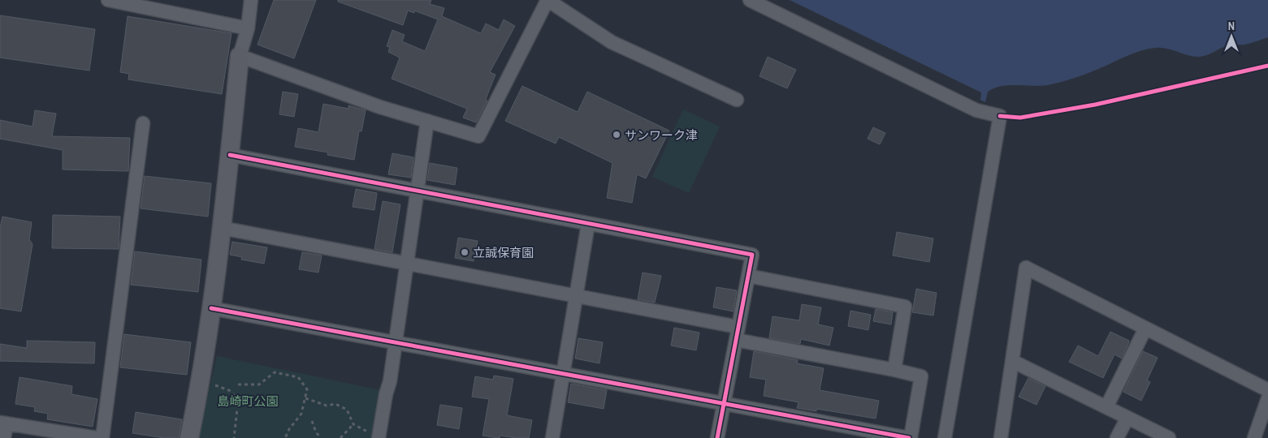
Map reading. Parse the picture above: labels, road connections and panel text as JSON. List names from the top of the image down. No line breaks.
{"parks":["島崎町公園"],"places":["サンワーク津","立誠保育園"],"north":"top"}
